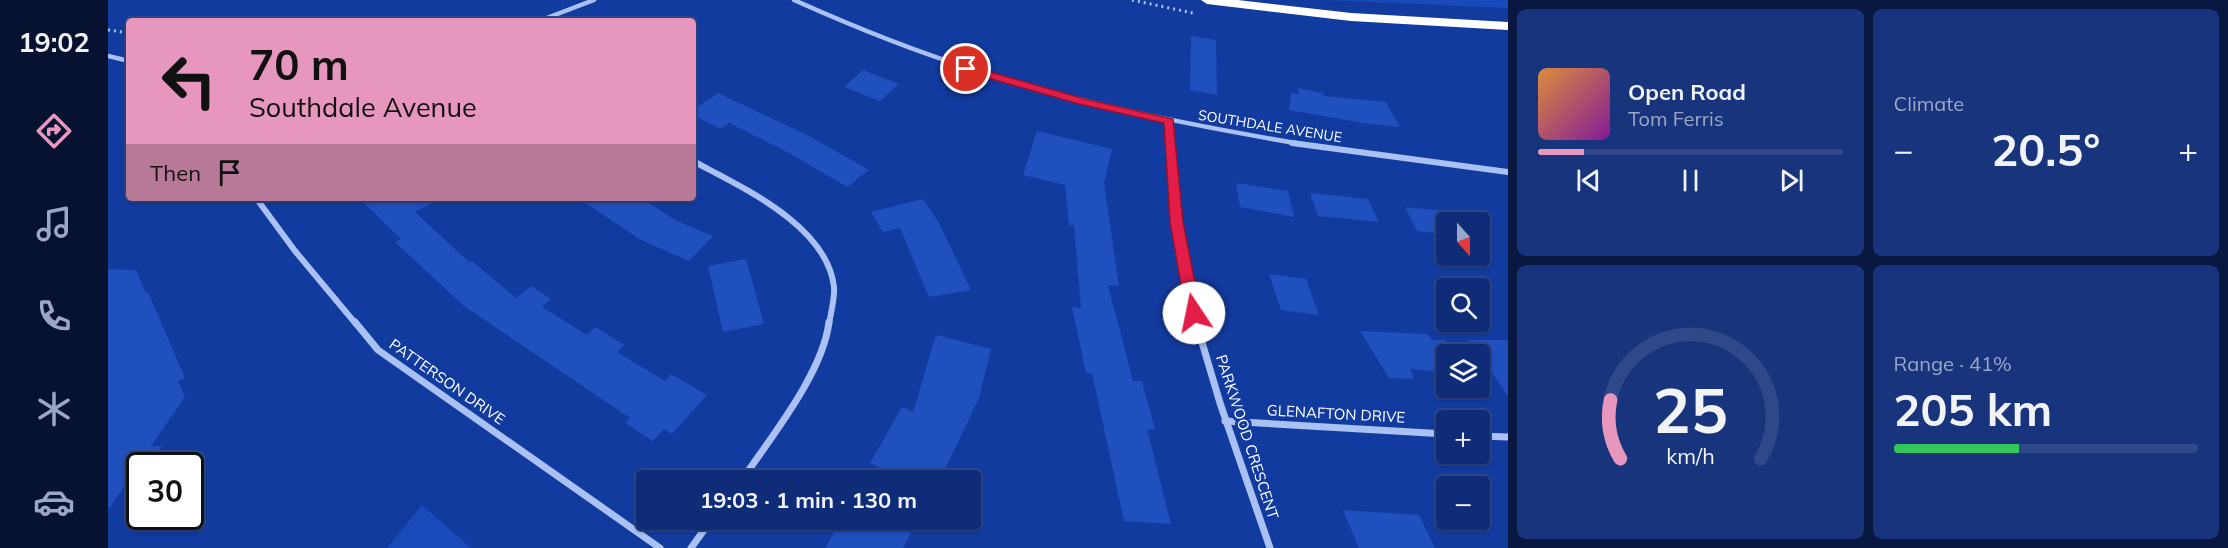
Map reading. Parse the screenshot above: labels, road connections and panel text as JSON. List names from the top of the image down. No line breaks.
{"streets":{"street":["SOUTHDALE AVENUE","PATTERSON DRIVE","GLENAFTON DRIVE","PARKWOOD CRESCENT"]},"crossings":[["SOUTHDALE AVENUE","PARKWOOD CRESCENT"],["GLENAFTON DRIVE","PARKWOOD CRESCENT"]],"north":"bottom","page":{"tabs":"19:02","tile":["Climate",["Range · 41%","205 km"]],"turn":["70 m","Southdale Avenue"],"song":["Open Road","Tom Ferris"],"heat":["−","20.5°","+"],"then":"Then","map_buttons":["+","−"],"limit":"30","trip":"19:03 · 1 min · 130 m","gauge":["25","km/h"]}}
